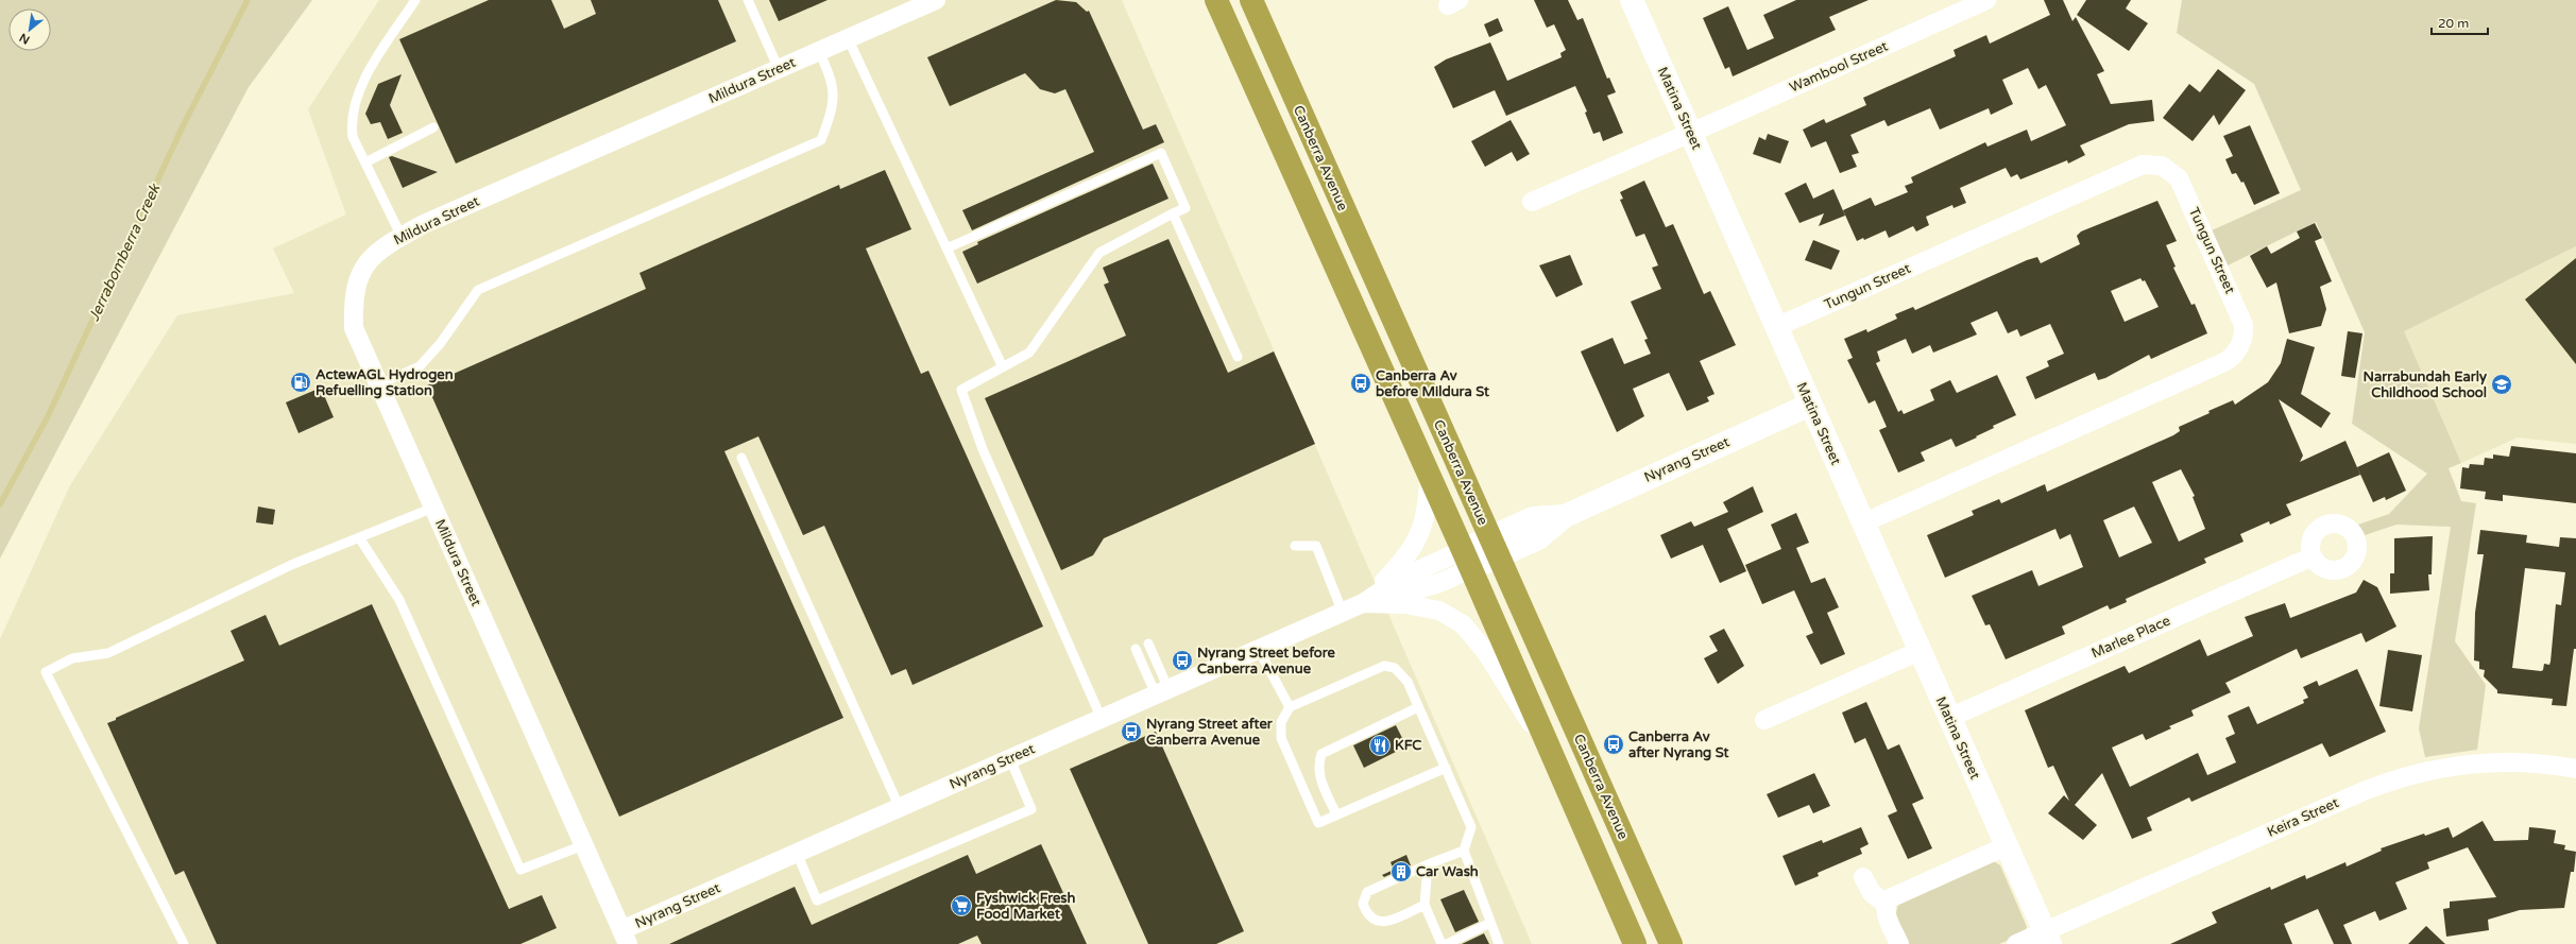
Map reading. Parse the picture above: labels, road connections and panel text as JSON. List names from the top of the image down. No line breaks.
{"streets":{"highway":["Canberra Avenue"],"street":["Wambool Street","Mildura Street","Matina Street","Tungun Street","Nyrang Street","Marlee Place","Keira Street"]},"crossings":[["Wambool Street","Matina Street"],["Mildura Street","Nyrang Street"],["Matina Street","Tungun Street"],["Matina Street","Nyrang Street"],["Matina Street","Marlee Place"],["Matina Street","Keira Street"],["Canberra Avenue","Nyrang Street"]],"water":["Jerrabomberra Creek"],"places":{"fuel station":["ActewAGL Hydrogen Refuelling Station"],"bus stop":["Canberra Av before Mildura St","Nyrang Street before Canberra Avenue","Nyrang Street after Canberra Avenue","Canberra Av after Nyrang St"],"school or university":["Narrabundah Early Childhood School"],"restaurant":["KFC"],"building":["Car Wash"],"supermarket":["Fyshwick Fresh Food Market"]},"scale_bar":"20 m","north":"bottom left"}
